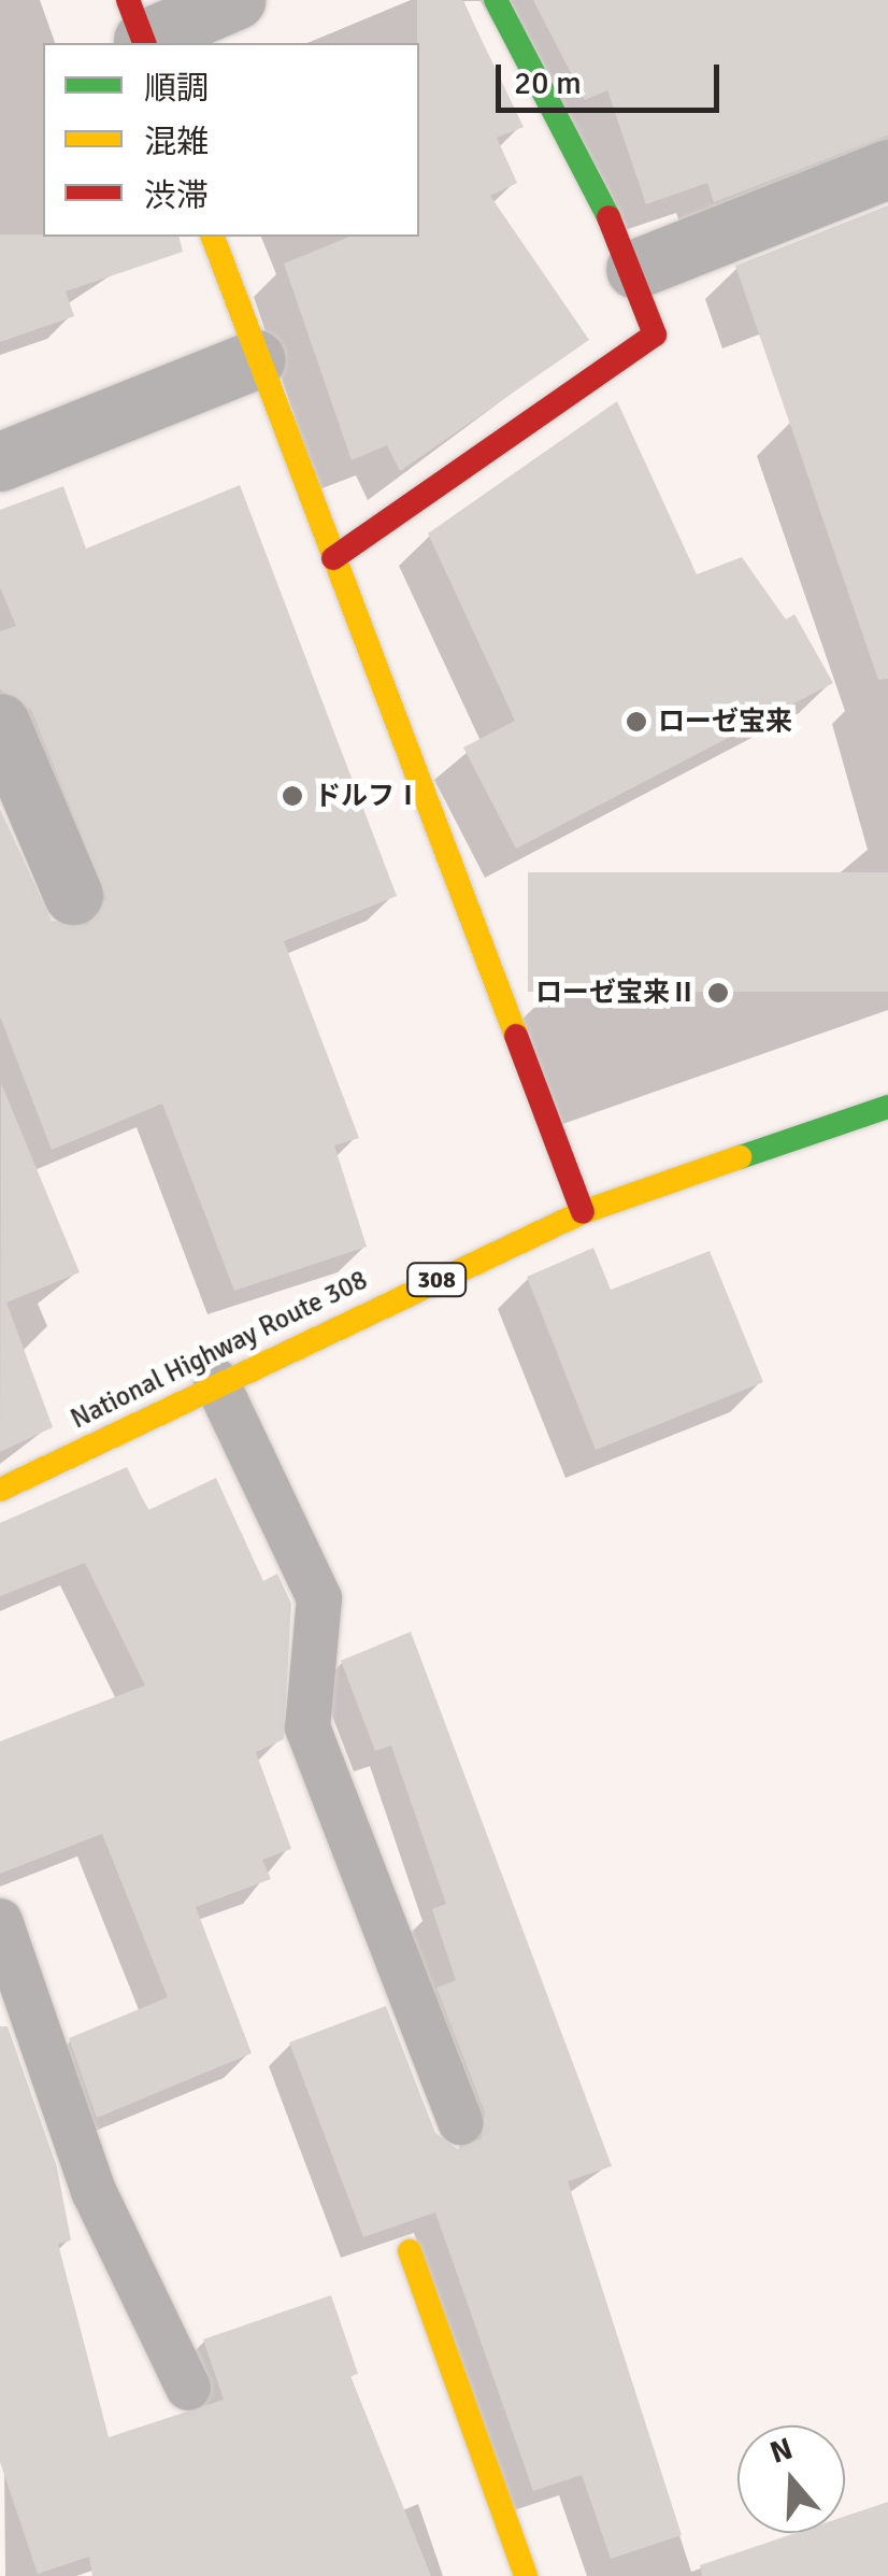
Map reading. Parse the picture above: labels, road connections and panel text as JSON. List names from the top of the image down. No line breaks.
{"streets":{"main road":["308","National Highway Route 308"]},"places":["ローゼ宝来","ドルフⅠ","ローゼ宝来Ⅱ"],"legend":["順調","混雑","渋滞"],"scale_bar":"20 m","north":"top"}
